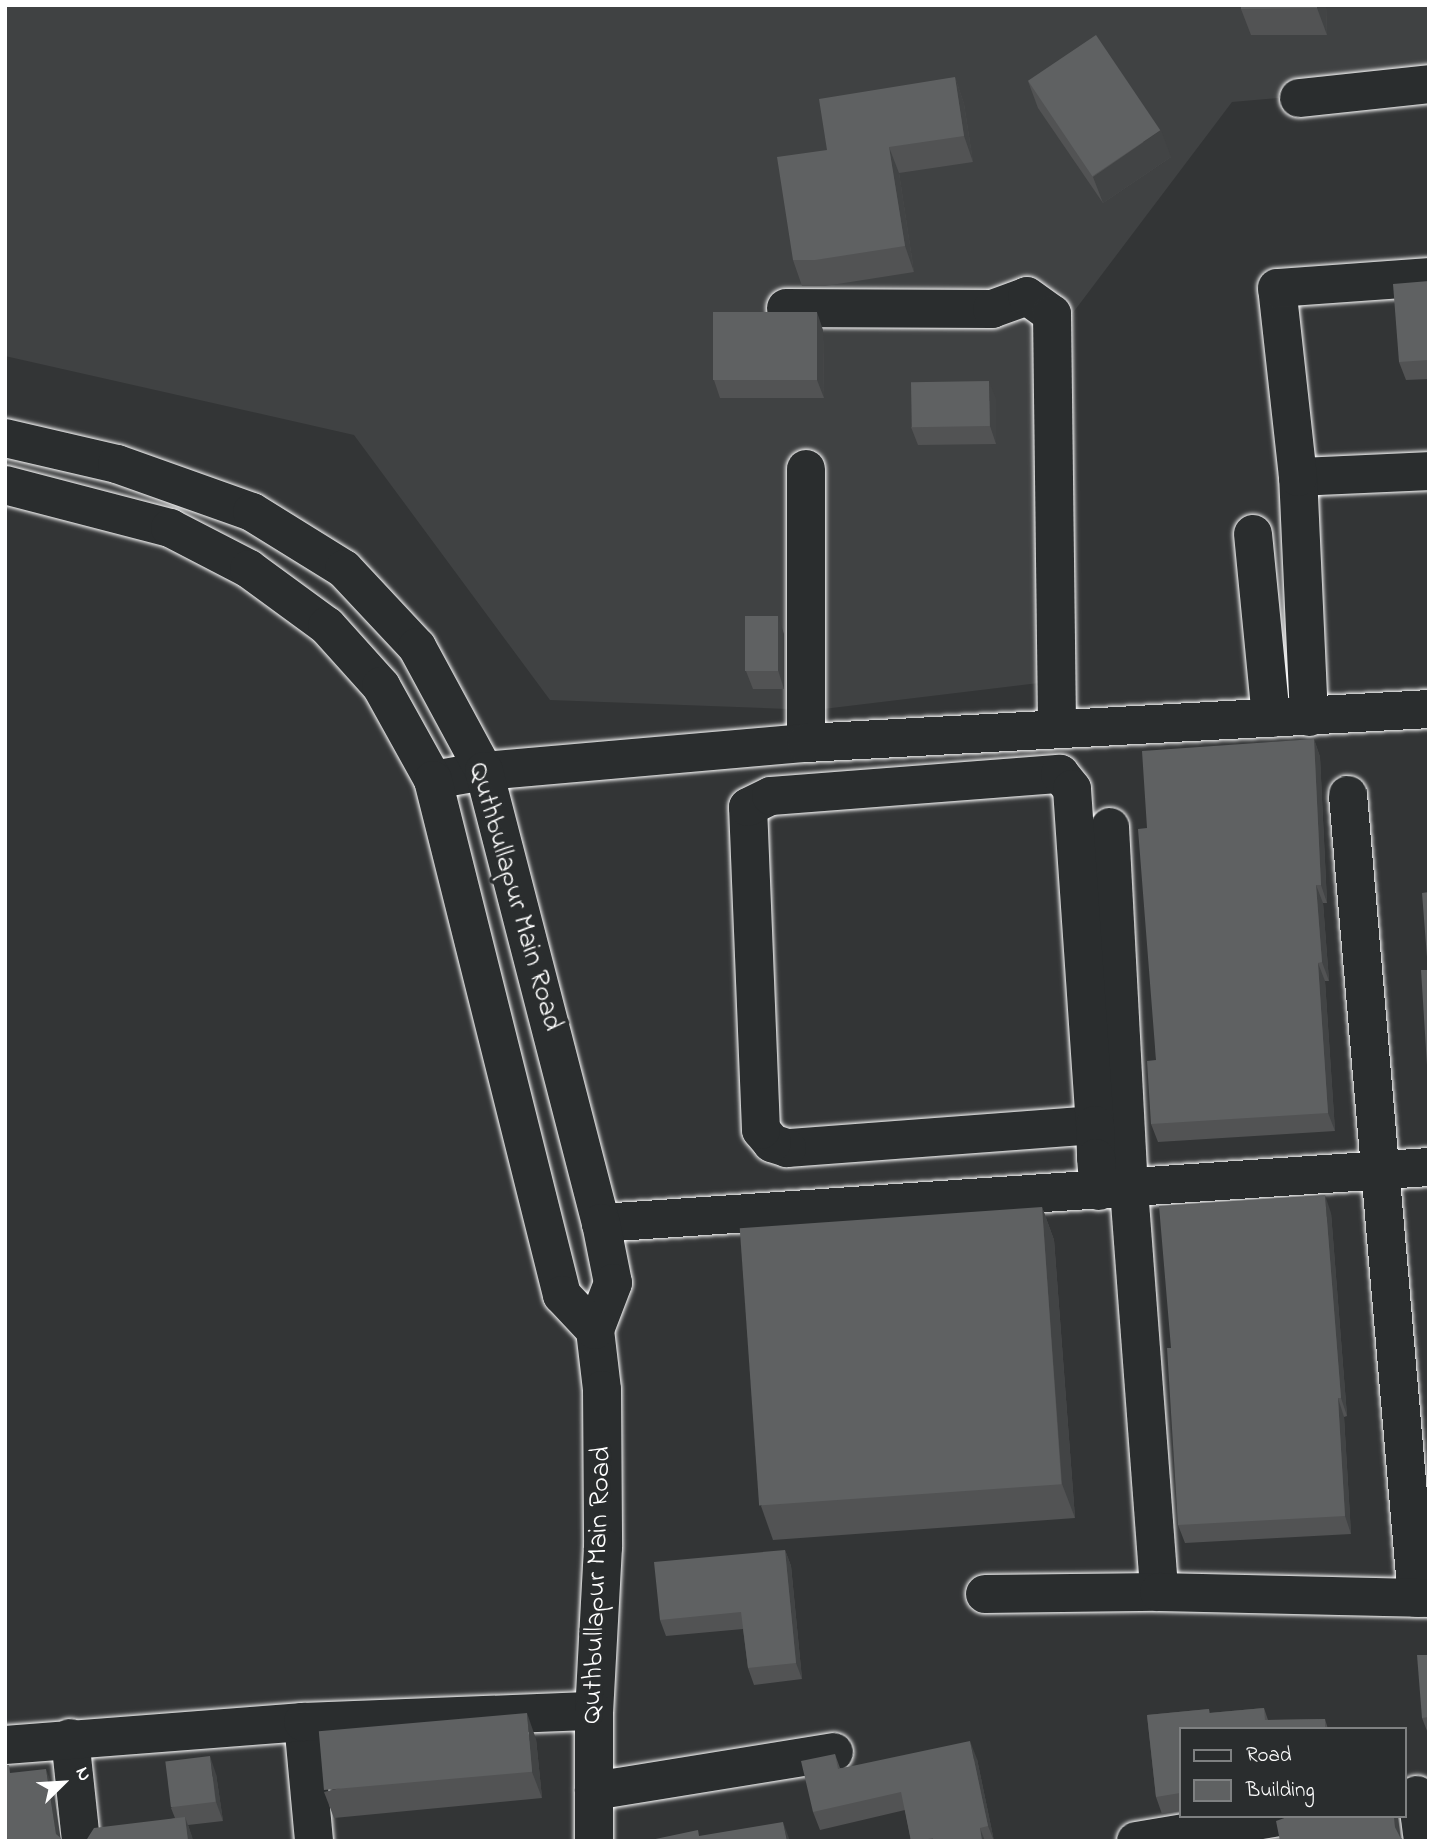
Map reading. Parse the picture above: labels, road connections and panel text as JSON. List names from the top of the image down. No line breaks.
{"streets":{"street":["Quthbullapur Main Road"]},"legend":["Road","Building"],"north":"top right"}
